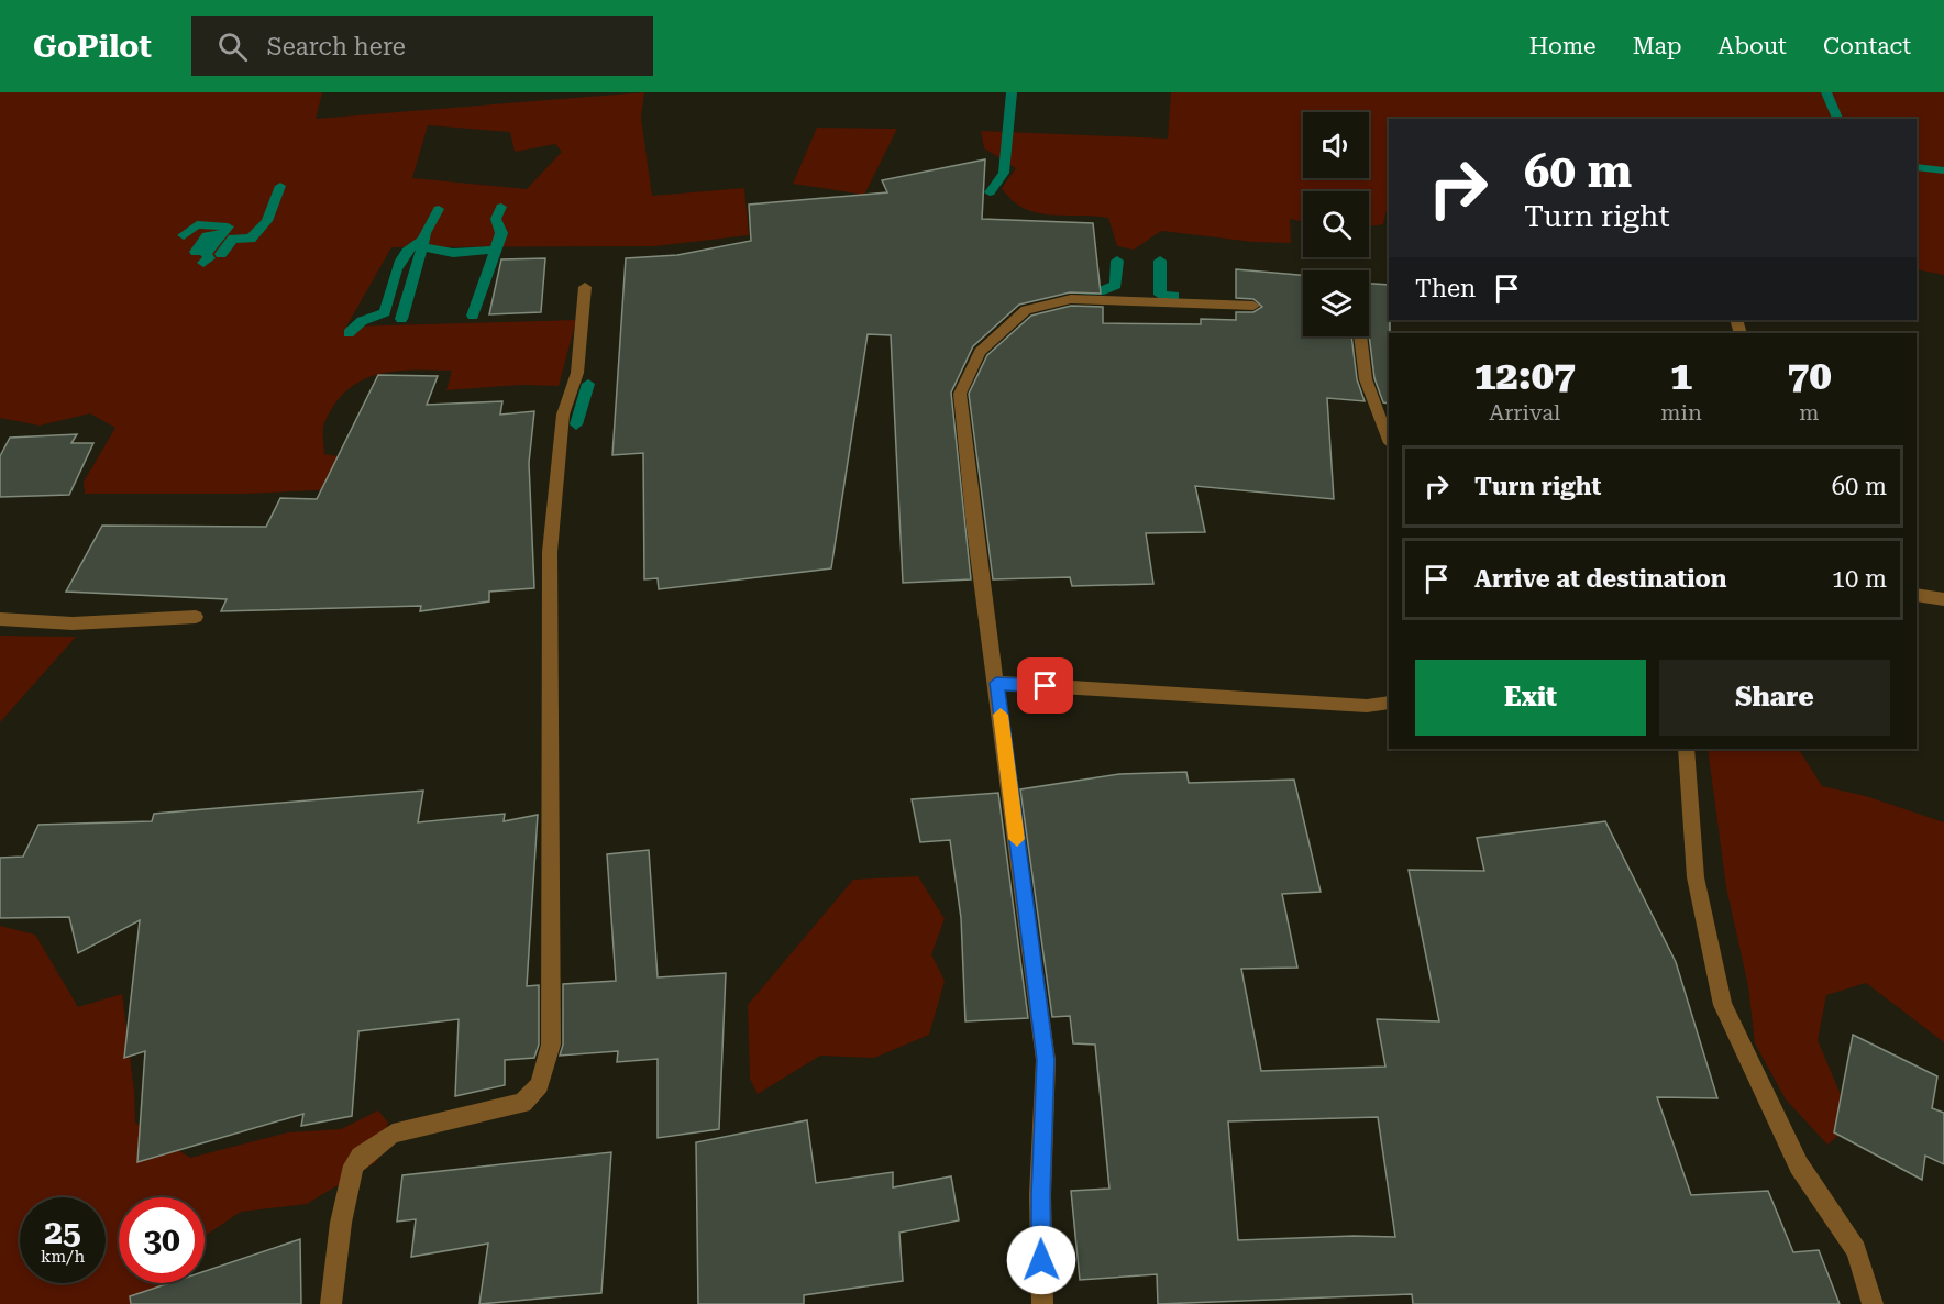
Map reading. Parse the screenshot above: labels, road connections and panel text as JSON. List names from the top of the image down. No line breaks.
{"page":{"header":"GoPilot","search":"Search here","nav":["Home","Map","About","Contact"],"turn":["60 m","Turn right"],"then":"Then","eta":["12:07","Arrival","1","min","70","m"],"list":[{"name":"Turn right","value":"60 m"},{"name":"Arrive at destination","value":"10 m"}],"buttons":["Exit","Share"],"speed":"25 km/h","limit":"30"}}
